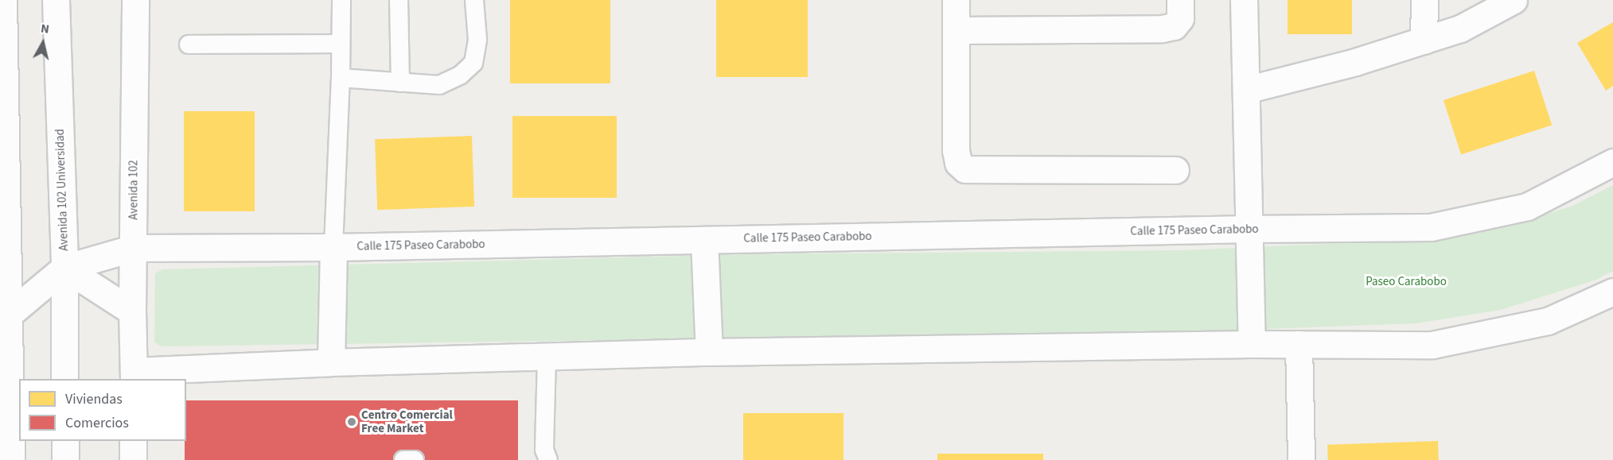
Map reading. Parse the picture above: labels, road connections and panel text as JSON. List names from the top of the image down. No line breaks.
{"streets":{"street":["Avenida 102 Universidad","Avenida 102","Calle 175 Paseo Carabobo"]},"crossings":[["Avenida 102 Universidad","Calle 175 Paseo Carabobo"],["Avenida 102","Calle 175 Paseo Carabobo"]],"parks":["Paseo Carabobo"],"places":["Centro Comercial Free Market"],"legend":["Viviendas","Comercios"],"north":"top"}
